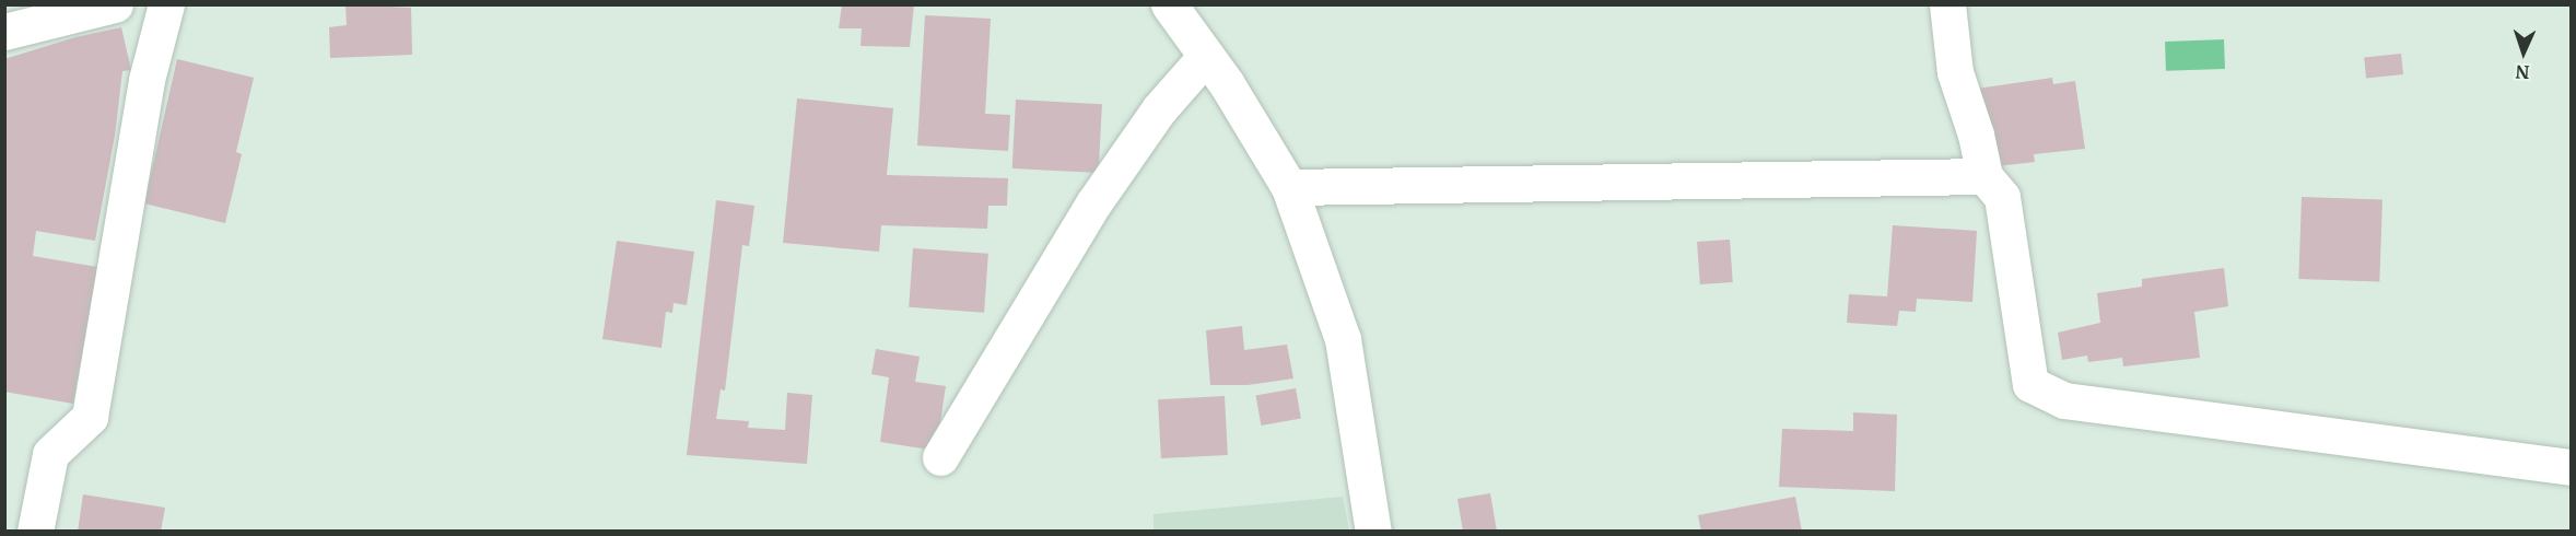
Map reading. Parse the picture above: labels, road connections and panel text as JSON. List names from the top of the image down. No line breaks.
{"north":"bottom"}
